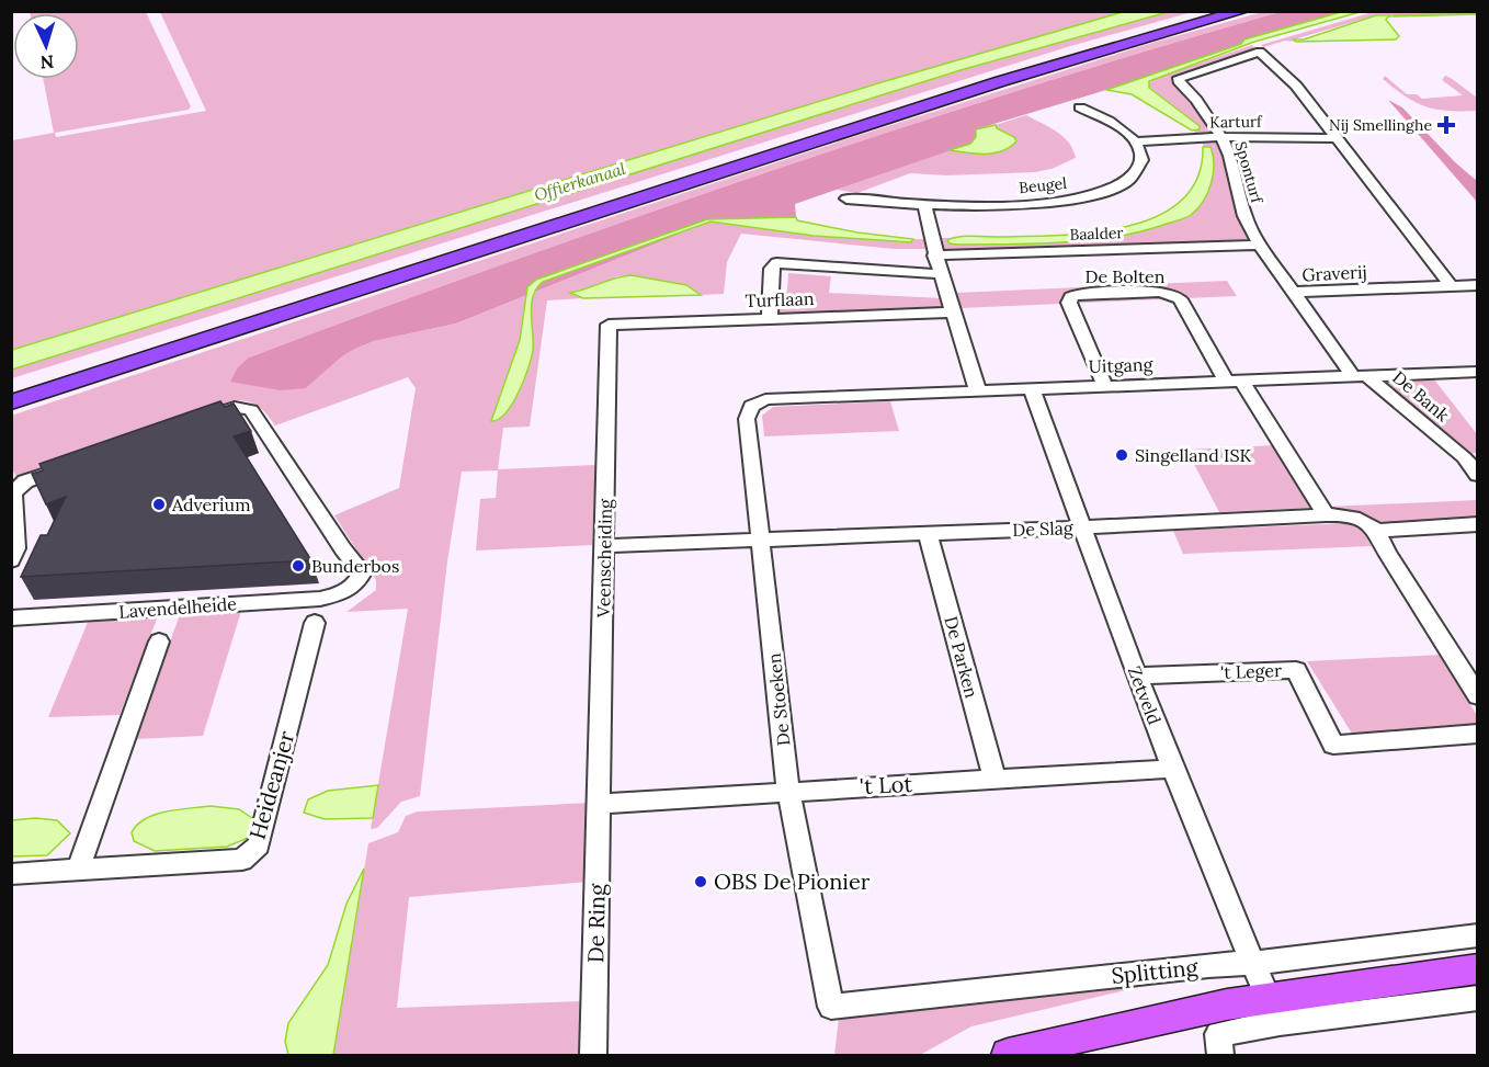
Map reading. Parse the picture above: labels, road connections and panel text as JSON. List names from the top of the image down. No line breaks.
{"streets":{"street":["Karturf","Sponturf","Beugel","Baalder","Graverij","De Bolten","Turflaan","Uitgang","De Bank","De Slag","Veenscheiding","Lavendelheide","De Parken","'t Leger","Zetveld","De Stoeken","Heideanjer","'t Lot","De Ring","Splitting"]},"crossings":[["Karturf","Sponturf"],["Karturf","Beugel"],["Sponturf","Baalder"],["Sponturf","Graverij"],["Graverij","Uitgang"],["Graverij","De Bank"],["De Bolten","Uitgang"],["Turflaan","Veenscheiding"],["Uitgang","De Bank"],["Uitgang","Zetveld"],["Uitgang","De Stoeken"],["De Slag","Veenscheiding"],["De Slag","De Parken"],["De Slag","Zetveld"],["De Slag","De Stoeken"],["Veenscheiding","'t Lot"],["Veenscheiding","De Ring"],["De Parken","'t Lot"],["'t Leger","Zetveld"],["Zetveld","'t Lot"],["Zetveld","Splitting"],["De Stoeken","'t Lot"],["De Stoeken","Splitting"],["'t Lot","De Ring"]],"water":["Offierkanaal"],"places":{"health":["Nij Smellinghe"],"other":["Singelland ISK","Adverium","Bunderbos","OBS De Pionier"]},"north":"bottom"}
